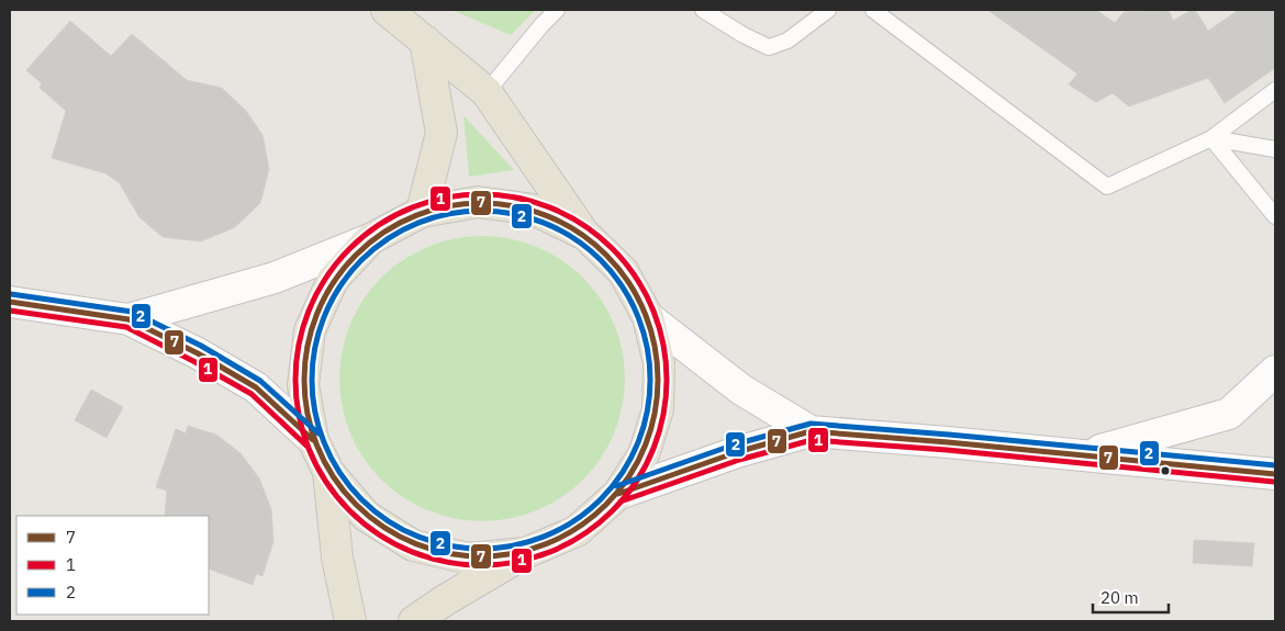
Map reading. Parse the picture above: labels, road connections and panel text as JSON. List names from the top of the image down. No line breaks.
{"lines":["transit line 1","transit line 7","transit line 2"],"legend":["7","1","2"],"scale_bar":"20 m"}
